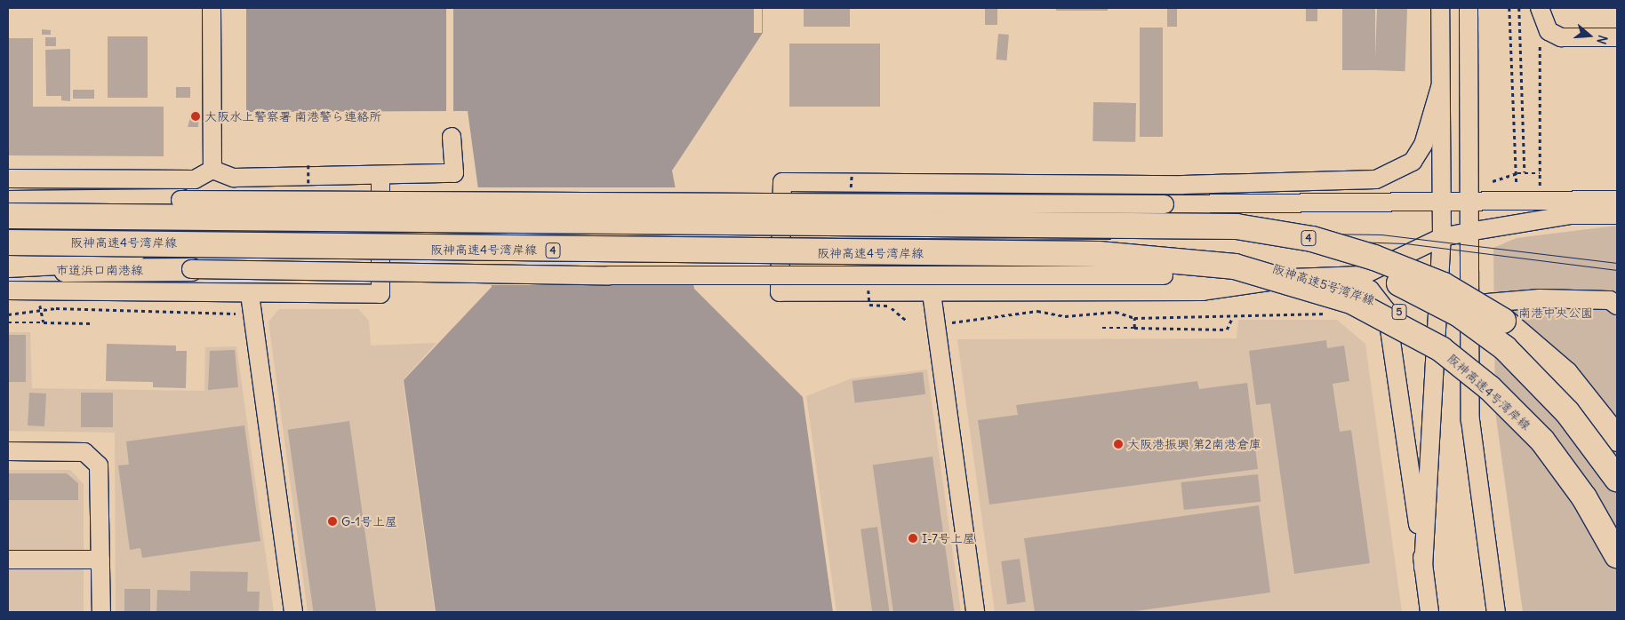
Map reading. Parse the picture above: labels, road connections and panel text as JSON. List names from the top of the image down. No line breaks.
{"streets":{"highway":["4","阪神高速4号湾岸線","阪神高速5号湾岸線","5"],"main road":["市道浜口南港線"]},"crossings":[["4","阪神高速5号湾岸線"],["阪神高速4号湾岸線","阪神高速5号湾岸線"]],"parks":["南港中央公園"],"places":["大阪水上警察署 南港警ら連絡所","大阪港振興 第2南港倉庫","G-1号上屋","I-7号上屋"],"north":"right"}
